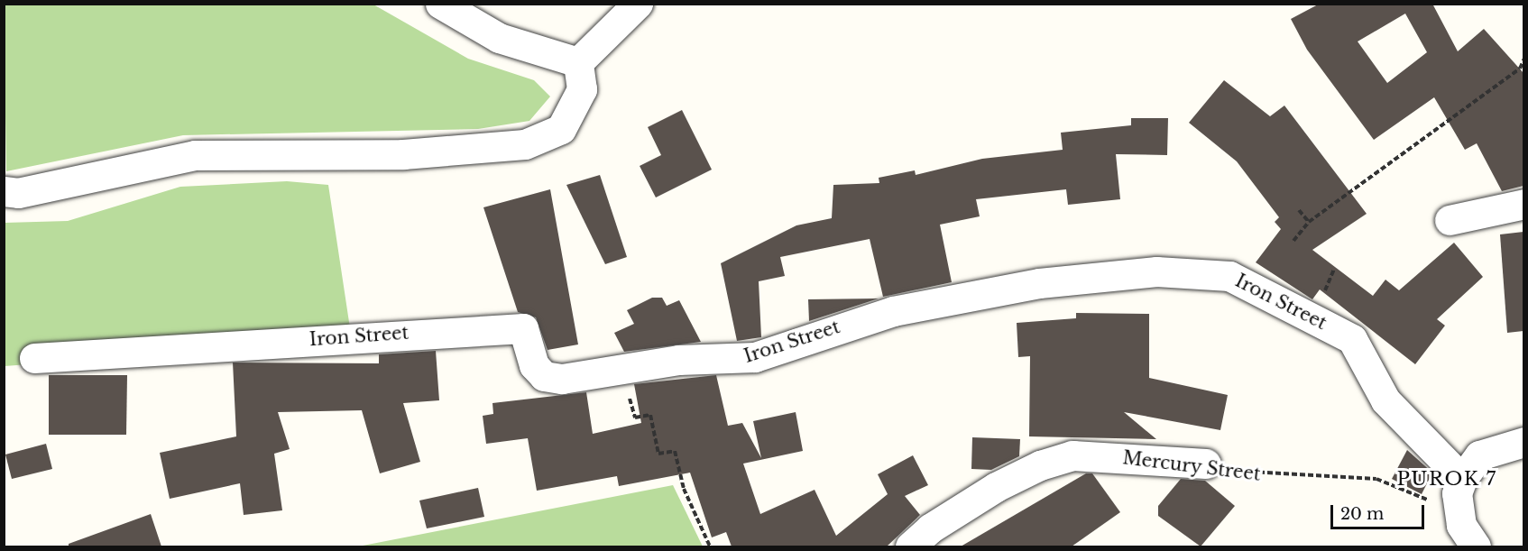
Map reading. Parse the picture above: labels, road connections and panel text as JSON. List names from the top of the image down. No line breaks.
{"streets":{"street":["Iron Street","Mercury Street"]},"districts":["PUROK 7"],"scale_bar":"20 m"}
